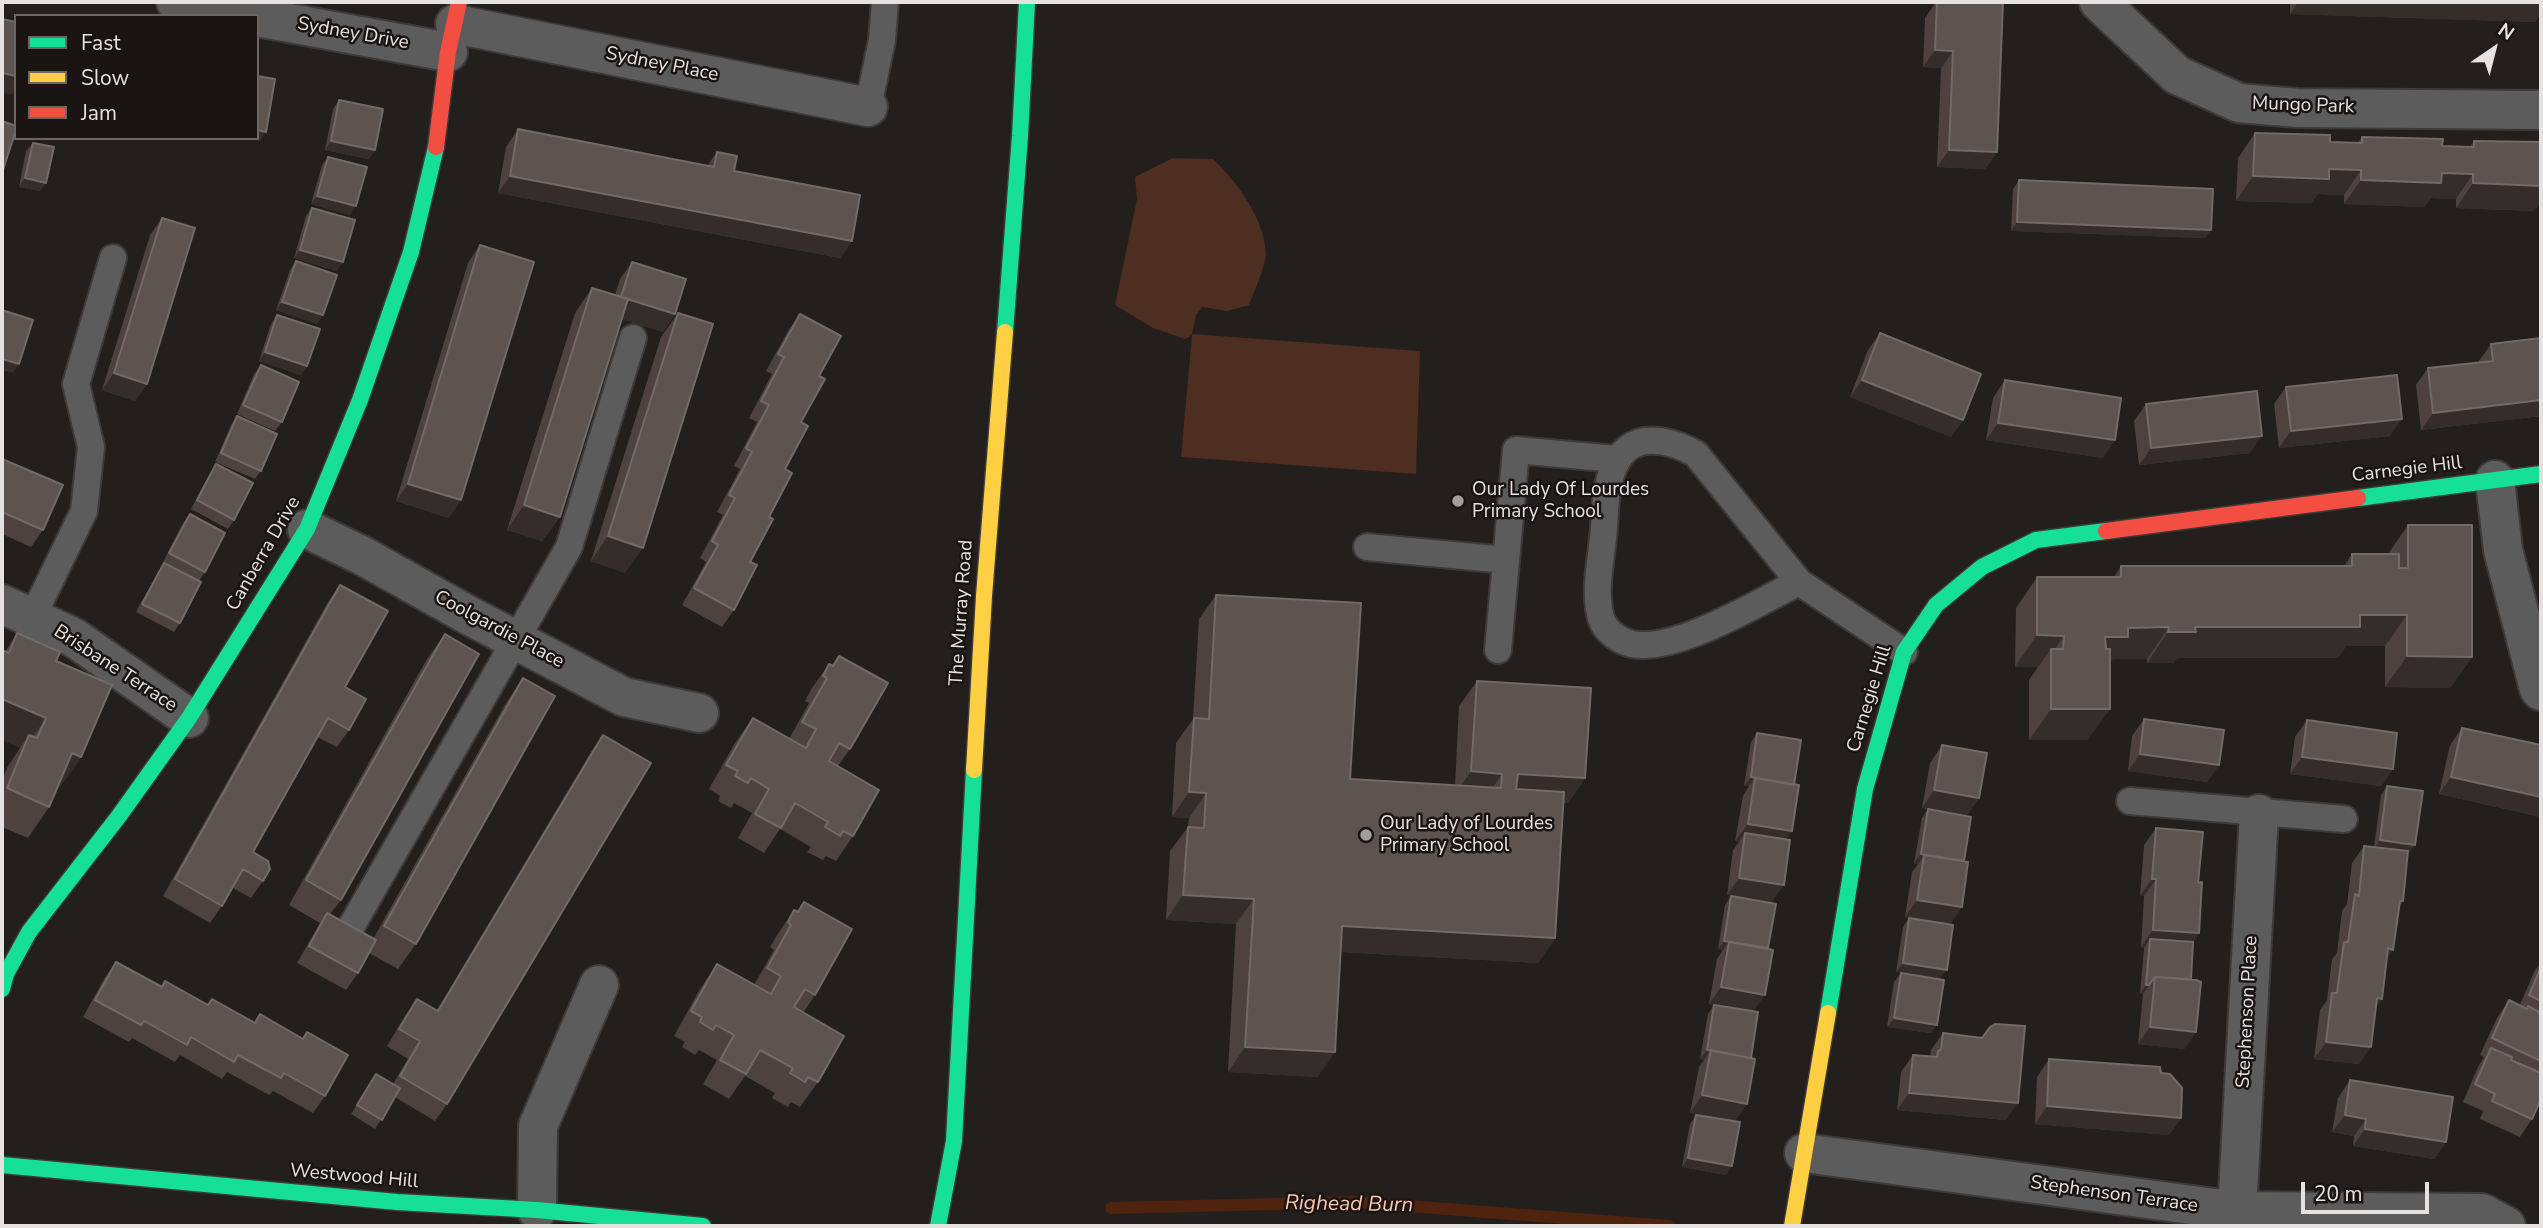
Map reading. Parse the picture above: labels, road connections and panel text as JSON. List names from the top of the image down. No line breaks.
{"streets":{"street":["Sydney Drive","Sydney Place","Mungo Park","Carnegie Hill","Canberra Drive","The Murray Road","Coolgardie Place","Brisbane Terrace","Stephenson Place","Westwood Hill","Stephenson Terrace"]},"crossings":[["Sydney Drive","Sydney Place"],["Sydney Drive","Canberra Drive"],["Sydney Place","Canberra Drive"],["Carnegie Hill","Stephenson Terrace"],["Canberra Drive","Coolgardie Place"],["Canberra Drive","Brisbane Terrace"],["Stephenson Place","Stephenson Terrace"]],"water":["Righead Burn"],"places":["Our Lady Of Lourdes Primary School","Our Lady of Lourdes Primary School"],"legend":["Fast","Slow","Jam"],"scale_bar":"20 m","north":"top right"}
